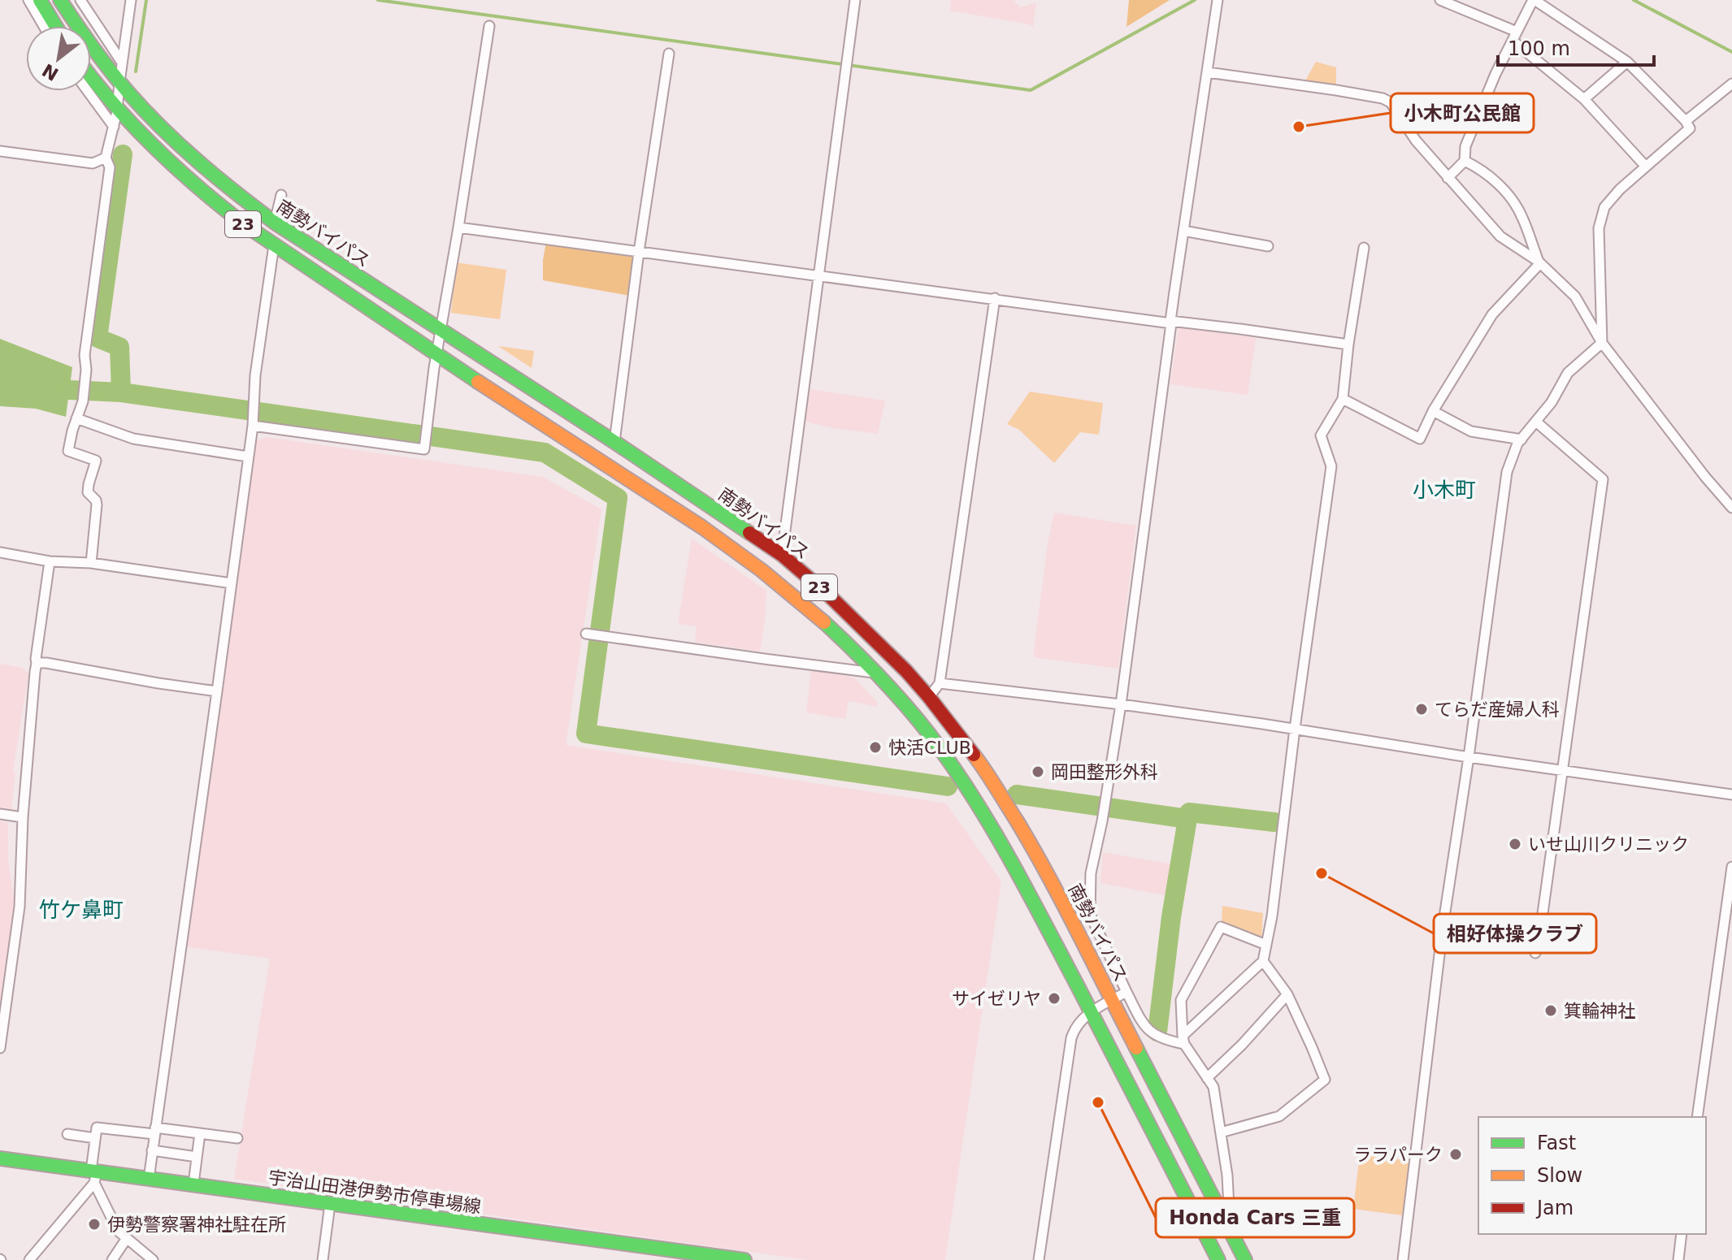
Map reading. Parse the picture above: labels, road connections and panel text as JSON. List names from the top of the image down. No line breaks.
{"streets":{"main road":["23","南勢バイパス","宇治山田港伊勢市停車場線"]},"districts":["小木町","竹ケ鼻町"],"places":["小木町公民館","てらだ産婦人科","快活CLUB","岡田整形外科","いせ山川クリニック","相好体操クラブ","サイゼリヤ","箕輪神社","Honda Cars 三重","ララパーク","伊勢警察署神社駐在所"],"legend":["Fast","Slow","Jam"],"scale_bar":"100 m","north":"bottom left"}
